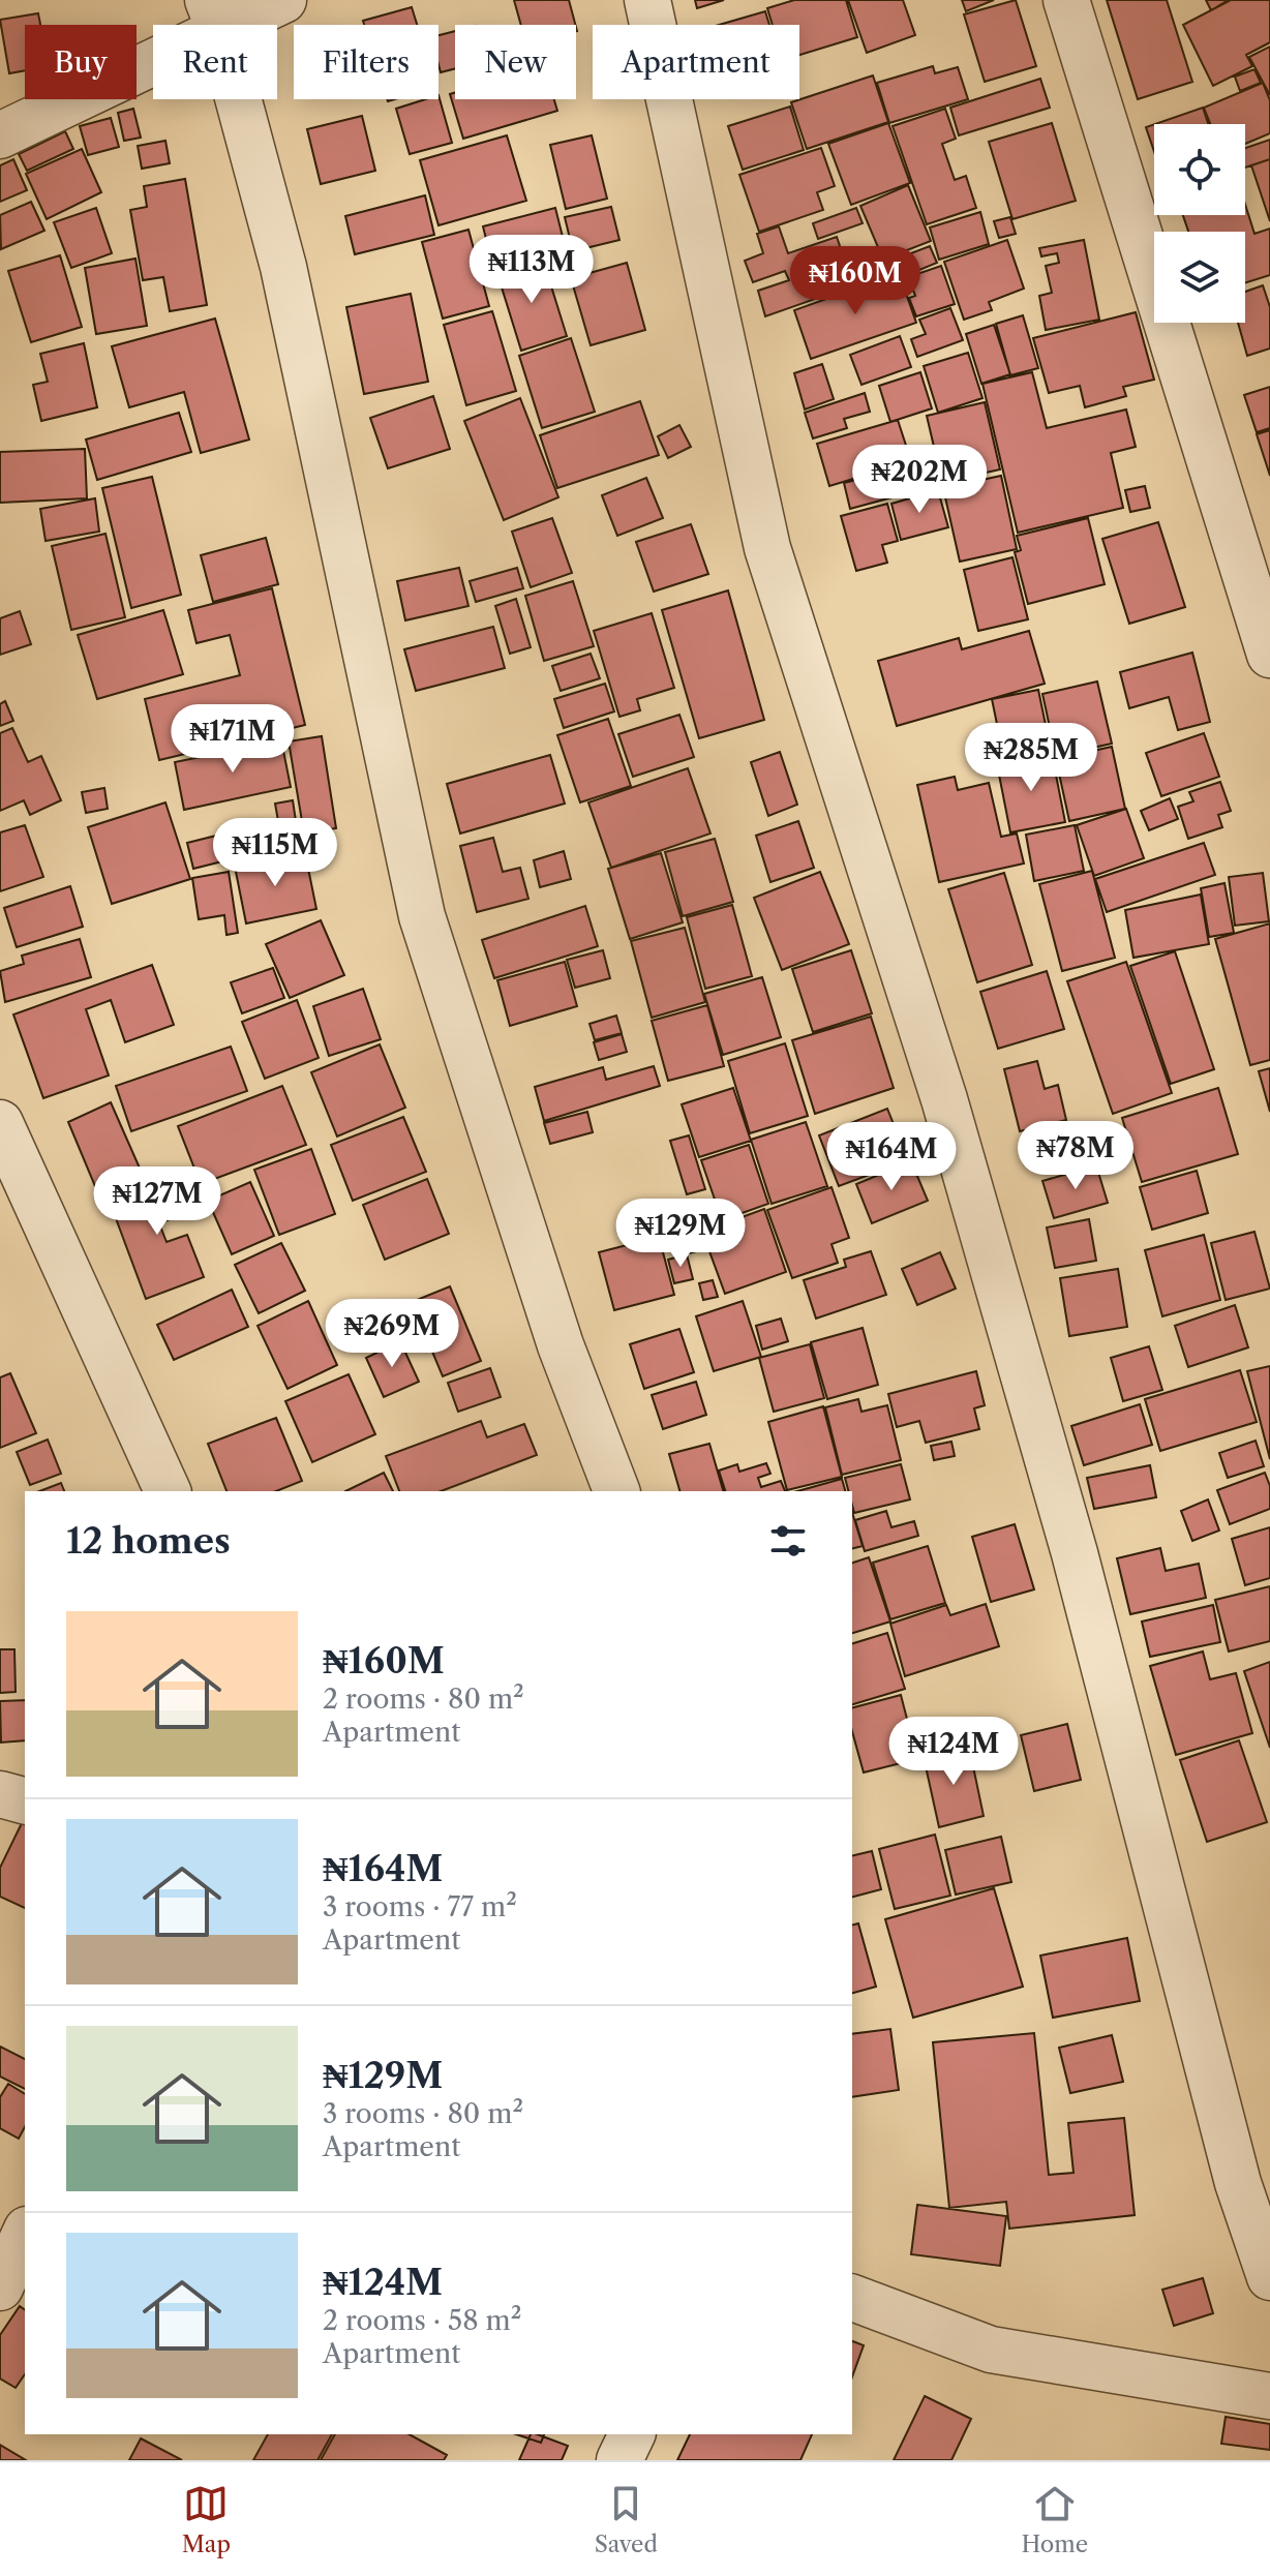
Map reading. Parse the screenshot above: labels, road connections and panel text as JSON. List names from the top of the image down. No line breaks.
{"page":{"chip":["Buy","Rent","Filters","New","Apartment"],"price":["₦113M","₦160M","₦202M","₦171M","₦285M","₦115M","₦78M","₦164M","₦127M","₦129M","₦269M","₦124M"],"heading":"12 homes","list":[{"name":"₦160M","note":"2 rooms · 80 m² · Apartment"},{"name":"₦164M","note":"3 rooms · 77 m² · Apartment"},{"name":"₦129M","note":"3 rooms · 80 m² · Apartment"},{"name":"₦124M","note":"2 rooms · 58 m² · Apartment"}],"tabs":["Map","Saved","Home"]}}
